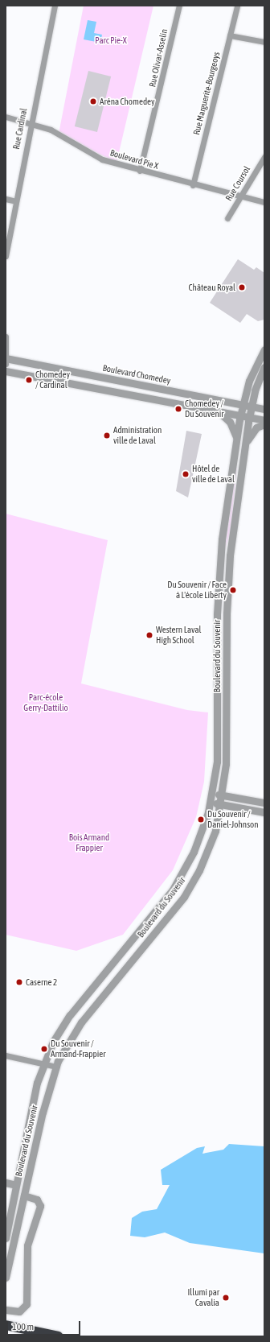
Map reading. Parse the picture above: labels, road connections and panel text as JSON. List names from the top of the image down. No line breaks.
{"streets":{"street":["Rue Olivar-Asselin","Rue Marguerite-Bourgeoys","Rue Cardinal","Boulevard Pie X","Rue Coursol","Boulevard Chomedey","Boulevard du Souvenir"]},"crossings":[["Rue Olivar-Asselin","Boulevard Pie X"],["Rue Marguerite-Bourgeoys","Boulevard Pie X"],["Rue Cardinal","Boulevard Pie X"],["Boulevard Pie X","Rue Coursol"],["Boulevard Chomedey","Boulevard du Souvenir"]],"parks":["Parc Pie-X","Parc-école Gerry-Dattilio","Bois Armand Frappier"],"places":["Aréna Chomedey","Château Royal","Chomedey / Cardinal","Chomedey / Du Souvenir","Administration ville de Laval","Hôtel de ville de Laval","Du Souvenir / Face à L'école Liberty","Western Laval High School","Du Souvenir / Daniel-Johnson","Caserne 2","Du Souvenir / Armand-Frappier","Illumi par Cavalia"],"scale_bar":"100 m"}
